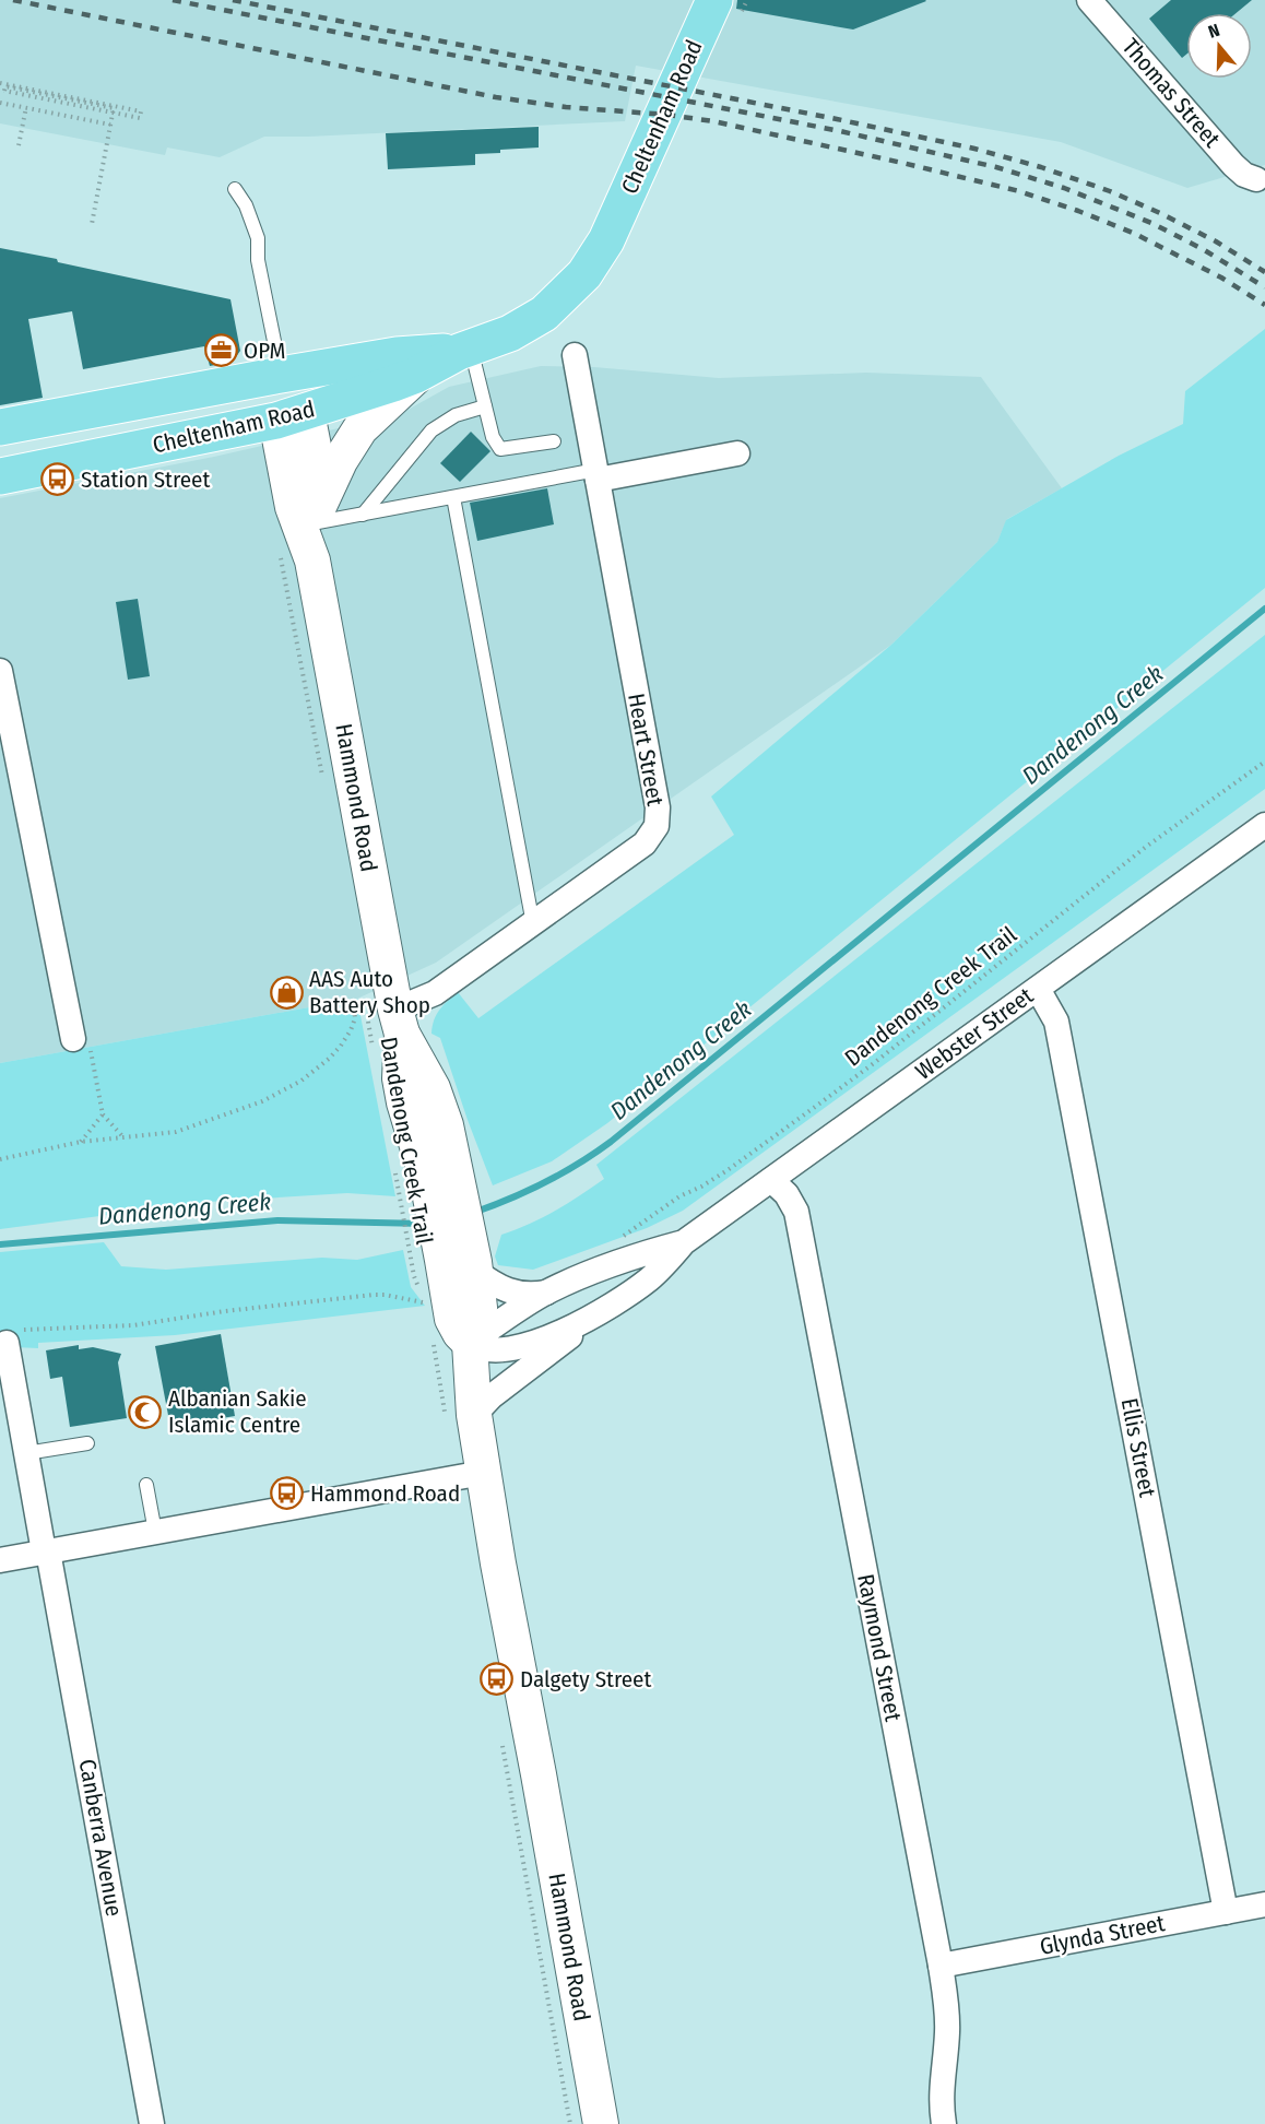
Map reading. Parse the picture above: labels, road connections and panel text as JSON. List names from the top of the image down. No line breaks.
{"streets":{"main road":["Cheltenham Road","Hammond Road"],"street":["Thomas Street","Heart Street","Webster Street","Ellis Street","Raymond Street","Canberra Avenue","Glynda Street"],"path":["Dandenong Creek Trail"]},"crossings":[["Cheltenham Road","Hammond Road"],["Heart Street","Hammond Road"],["Heart Street","Dandenong Creek Trail"],["Hammond Road","Dandenong Creek Trail"],["Hammond Road","Webster Street"],["Dandenong Creek Trail","Webster Street"],["Webster Street","Ellis Street"],["Webster Street","Raymond Street"],["Ellis Street","Glynda Street"],["Raymond Street","Glynda Street"]],"water":["Dandenong Creek"],"places":{"office":["OPM"],"bus stop":["Station Street","Hammond Road","Dalgety Street"],"shop":["AAS Auto Battery Shop"],"mosque":["Albanian Sakie Islamic Centre"]},"north":"top"}
